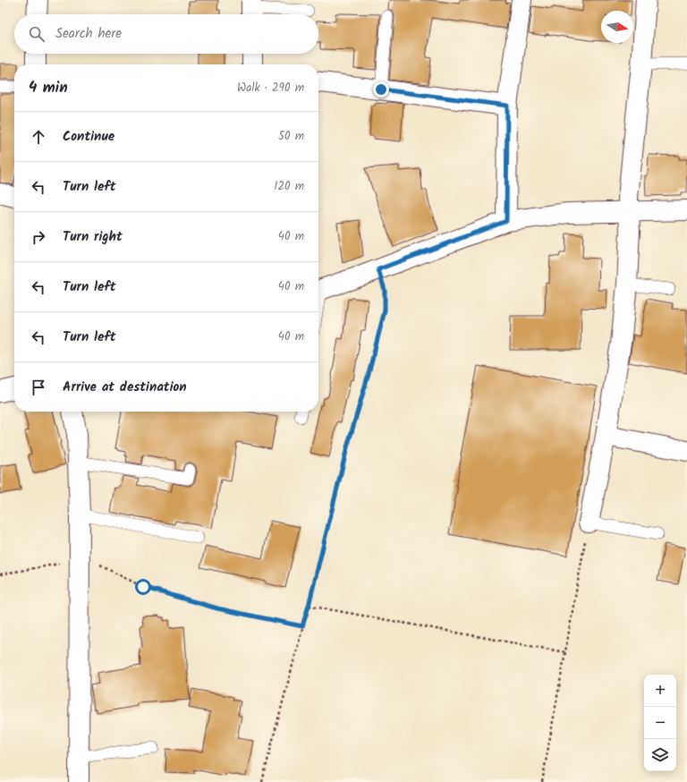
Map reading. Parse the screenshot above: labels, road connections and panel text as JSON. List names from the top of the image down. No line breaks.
{"north":"right","page":{"search":"Search here","heading":["4 min","Walk · 290 m"],"list":[["Continue","50 m"],["Turn left","120 m"],["Turn right","40 m"],["Turn left","40 m"],["Turn left","40 m"],"Arrive at destination"],"map_buttons":["+","−"]}}
